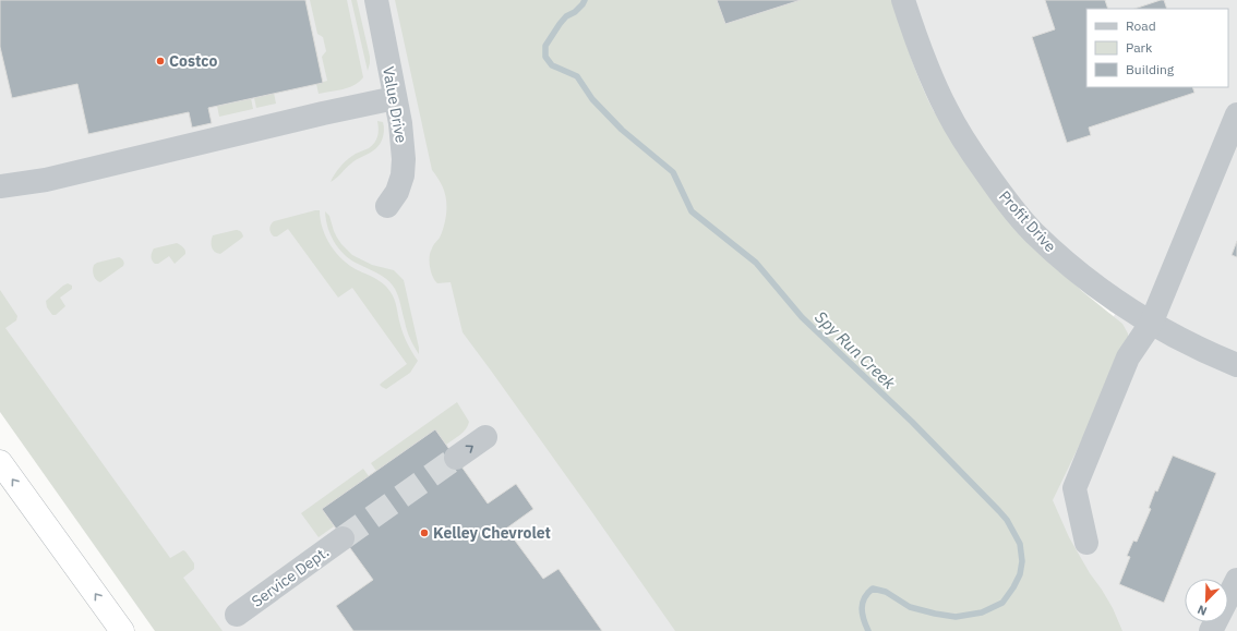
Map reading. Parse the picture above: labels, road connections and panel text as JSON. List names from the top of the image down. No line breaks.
{"streets":{"street":["Value Drive","Profit Drive","Service Dept."]},"water":["Spy Run Creek"],"places":["Costco","Kelley Chevrolet"],"legend":["Road","Park","Building"],"north":"bottom left"}
